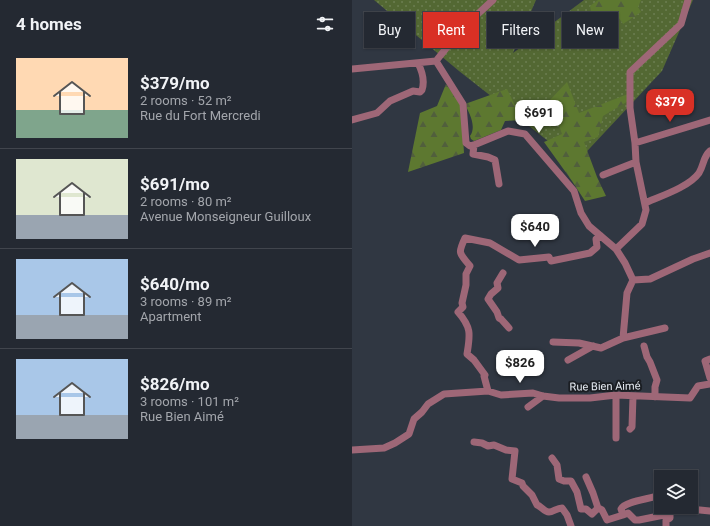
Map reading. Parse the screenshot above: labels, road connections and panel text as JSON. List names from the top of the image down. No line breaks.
{"streets":{"street":["Rue Bien Aimé"]},"page":{"heading":"4 homes","chip":["Buy","Rent","Filters","New"],"list":[{"name":"$379/mo","note":"2 rooms · 52 m² · Rue du Fort Mercredi"},{"name":"$691/mo","note":"2 rooms · 80 m² · Avenue Monseigneur Guilloux"},{"name":"$640/mo","note":"3 rooms · 89 m² · Apartment"},{"name":"$826/mo","note":"3 rooms · 101 m² · Rue Bien Aimé"}],"price":["$379","$691","$640","$826"]}}
